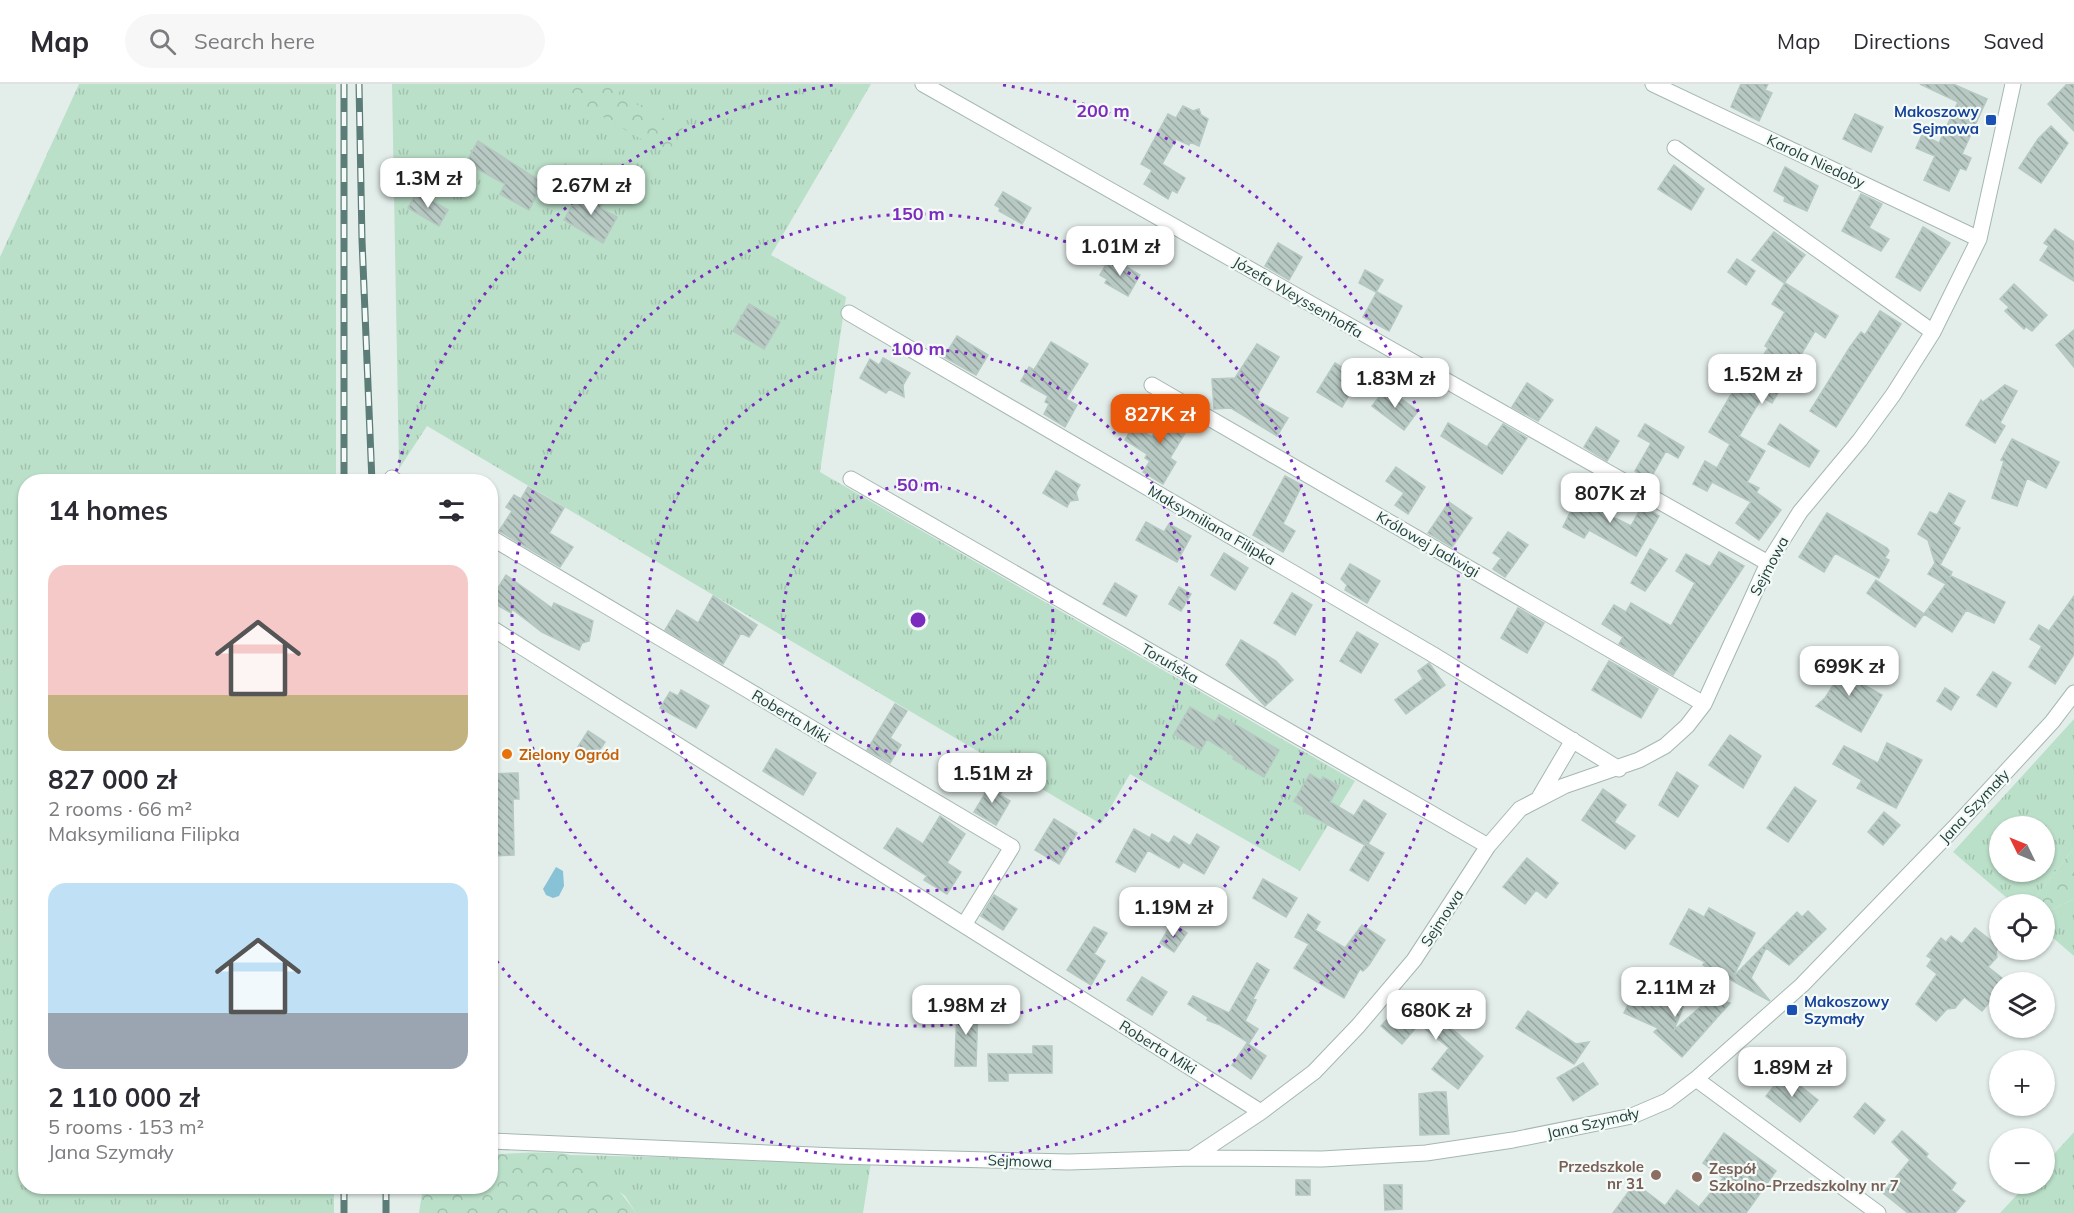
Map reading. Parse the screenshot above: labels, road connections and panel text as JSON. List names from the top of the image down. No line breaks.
{"streets":{"street":["Karola Niedoby","Józefa Weyssenhoffa","Maksymiliana Filipka","Królowej Jadwigi","Sejmowa","Toruńska","Roberta Miki","Jana Szymały"]},"crossings":[["Karola Niedoby","Sejmowa"],["Józefa Weyssenhoffa","Sejmowa"],["Maksymiliana Filipka","Sejmowa"],["Królowej Jadwigi","Sejmowa"],["Sejmowa","Toruńska"],["Sejmowa","Roberta Miki"],["Sejmowa","Jana Szymały"]],"places":{"transit":["Makoszowy Sejmowa","Makoszowy Szymały"],"other":["Zielony Ogród","Przedszkole nr 31","Zespół Szkolno-Przedszkolny nr 7"]},"north":"top left","page":{"header":"Map","search":"Search here","nav":["Map","Directions","Saved"],"price":["1.3M zł","2.67M zł","1.01M zł","1.52M zł","1.83M zł","827K zł","807K zł","699K zł","1.51M zł","1.19M zł","2.11M zł","1.98M zł","680K zł","1.89M zł"],"heading":"14 homes","list":[{"name":"827 000 zł","note":"2 rooms · 66 m² · Maksymiliana Filipka"},{"name":"2 110 000 zł","note":"5 rooms · 153 m² · Jana Szymały"}],"map_buttons":["+","−"]},"rings":["200 m","150 m","100 m","50 m"]}
